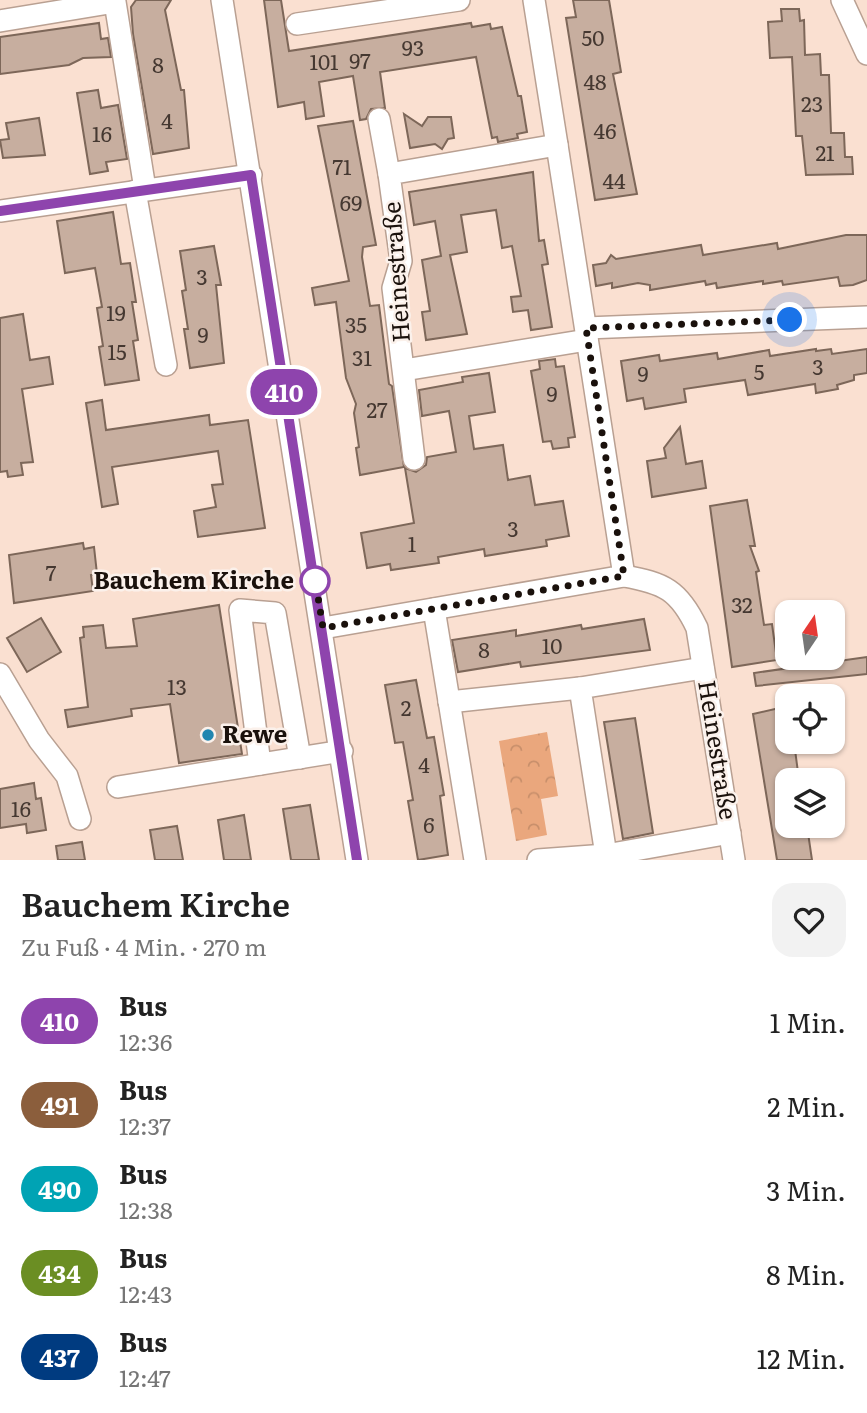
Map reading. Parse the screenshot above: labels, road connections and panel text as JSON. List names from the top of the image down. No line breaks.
{"streets":{"street":["Heinestraße"]},"places":["Bauchem Kirche","Rewe"],"lines":["bus line 410"],"house_numbers":["50","93","97","101","8","48","23","4","46","16","21","71","44","69","3","19","35","9","15","31","3","5","9","9","27","3","1","7","32","10","8","13","2","4","16","6"],"north":"top","page":{"on_map":"410","heading":["Bauchem Kirche","Zu Fuß · 4 Min. · 270 m"],"list":[{"mark":"410","name":"Bus","note":"12:36","value":"1 Min."},{"mark":"491","name":"Bus","note":"12:37","value":"2 Min."},{"mark":"490","name":"Bus","note":"12:38","value":"3 Min."},{"mark":"434","name":"Bus","note":"12:43","value":"8 Min."},{"mark":"437","name":"Bus","note":"12:47","value":"12 Min."}]}}
